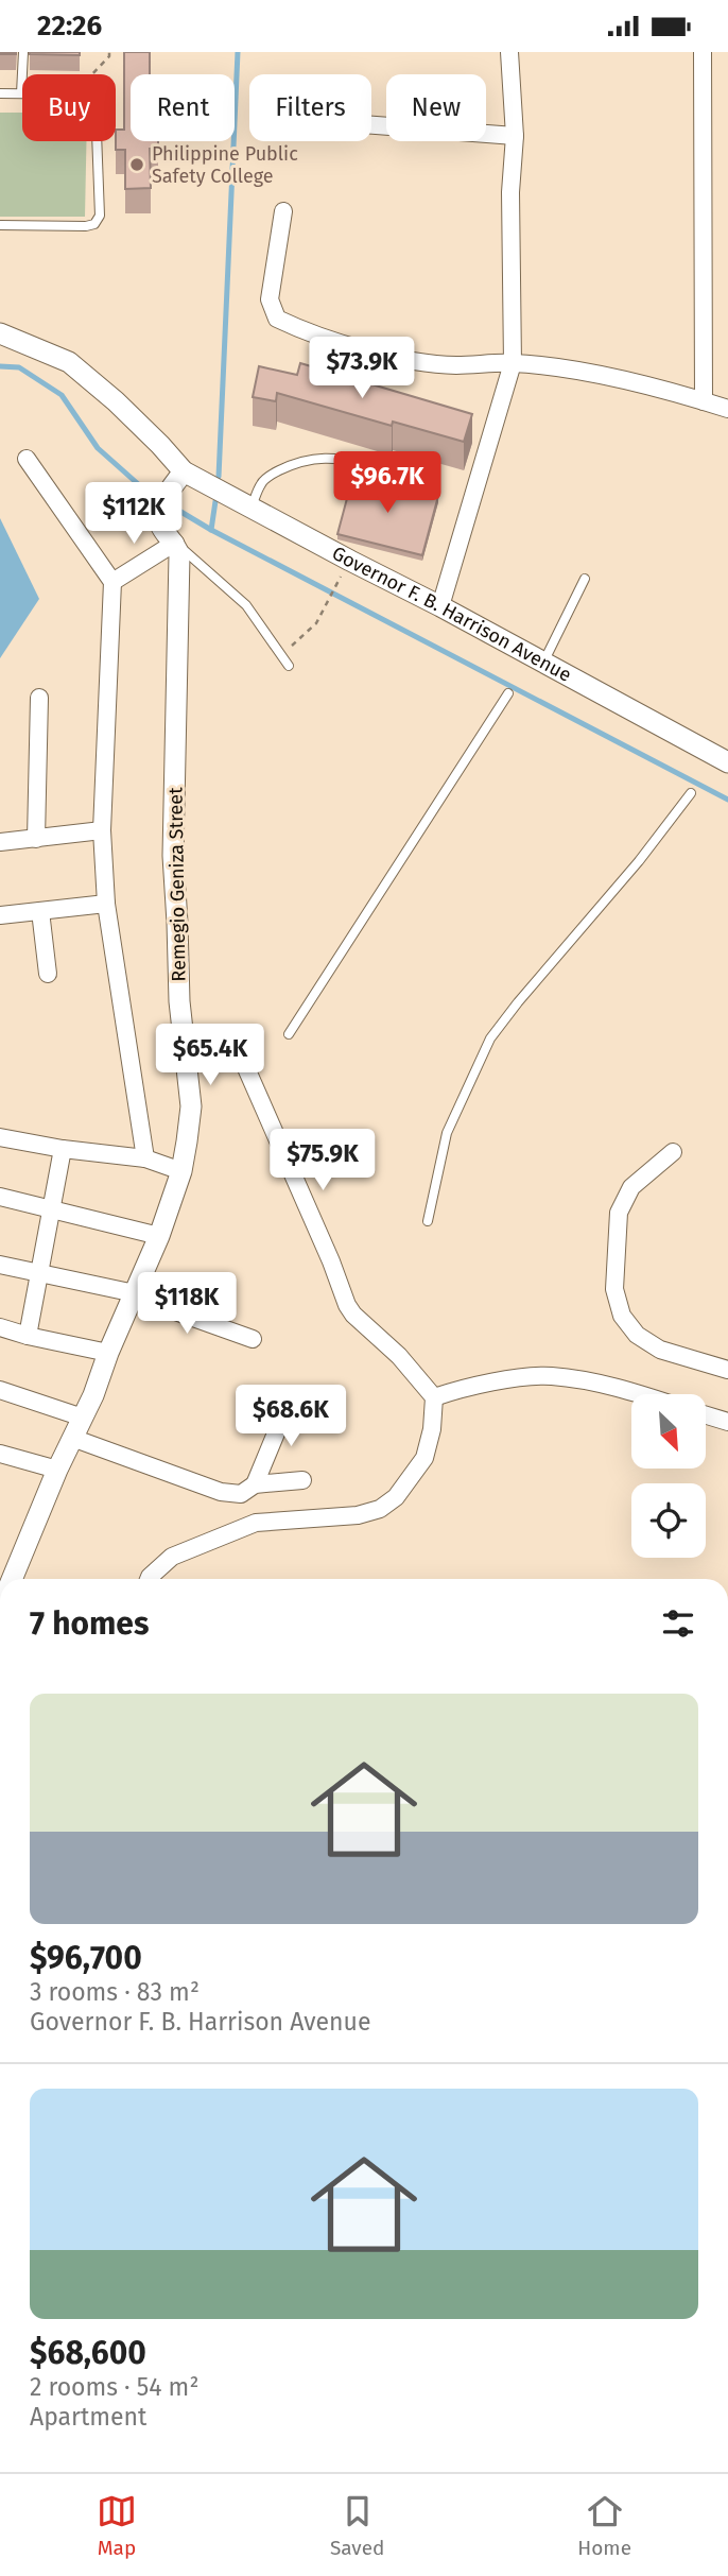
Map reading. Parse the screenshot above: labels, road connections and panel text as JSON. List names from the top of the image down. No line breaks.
{"streets":{"street":["Governor F. B. Harrison Avenue","Remegio Geniza Street"]},"crossings":[["Governor F. B. Harrison Avenue","Remegio Geniza Street"]],"places":["Philippine Public Safety College"],"north":"bottom right","page":{"status":"22:26","chip":["Buy","Rent","Filters","New"],"price":["$73.9K","$96.7K","$112K","$65.4K","$75.9K","$118K","$68.6K"],"heading":"7 homes","list":[{"name":"$96,700","note":"3 rooms · 83 m² · Governor F. B. Harrison Avenue"},{"name":"$68,600","note":"2 rooms · 54 m² · Apartment"}],"tabs":["Map","Saved","Home"]}}
